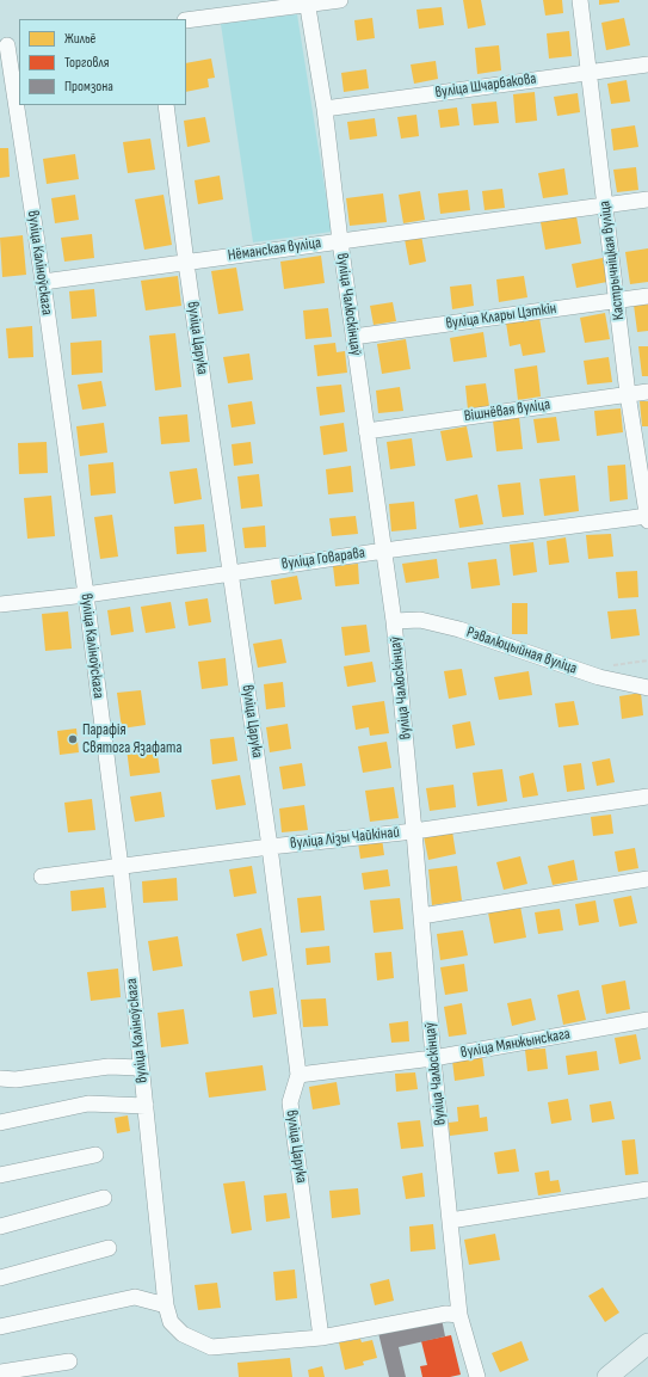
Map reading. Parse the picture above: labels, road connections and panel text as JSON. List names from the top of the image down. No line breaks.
{"streets":{"street":["вуліца Шчарбакова","Нёманская вуліца","Кастрычніцкая вуліца","вуліца Каліноўскага","вуліца Чалюскінцаў","вуліца Клары Цэткін","вуліца Царука","Вішнёвая вуліца","вуліца Говарава","Рэвалюцыйная вуліца","вуліца Лізы Чайкінай","вуліца Мянжынскага"]},"crossings":[["вуліца Шчарбакова","Кастрычніцкая вуліца"],["вуліца Шчарбакова","вуліца Чалюскінцаў"],["Нёманская вуліца","Кастрычніцкая вуліца"],["Нёманская вуліца","вуліца Каліноўскага"],["Нёманская вуліца","вуліца Чалюскінцаў"],["Нёманская вуліца","вуліца Царука"],["Кастрычніцкая вуліца","вуліца Клары Цэткін"],["Кастрычніцкая вуліца","Вішнёвая вуліца"],["Кастрычніцкая вуліца","вуліца Говарава"],["вуліца Каліноўскага","вуліца Чалюскінцаў"],["вуліца Каліноўскага","вуліца Царука"],["вуліца Каліноўскага","вуліца Говарава"],["вуліца Каліноўскага","вуліца Лізы Чайкінай"],["вуліца Чалюскінцаў","вуліца Клары Цэткін"],["вуліца Чалюскінцаў","Вішнёвая вуліца"],["вуліца Чалюскінцаў","вуліца Говарава"],["вуліца Чалюскінцаў","Рэвалюцыйная вуліца"],["вуліца Чалюскінцаў","вуліца Лізы Чайкінай"],["вуліца Чалюскінцаў","вуліца Мянжынскага"],["вуліца Царука","вуліца Говарава"],["вуліца Царука","вуліца Лізы Чайкінай"],["вуліца Царука","вуліца Мянжынскага"]],"places":["Парафія Святога Язафата"],"legend":["Жильё","Торговля","Промзона"]}
